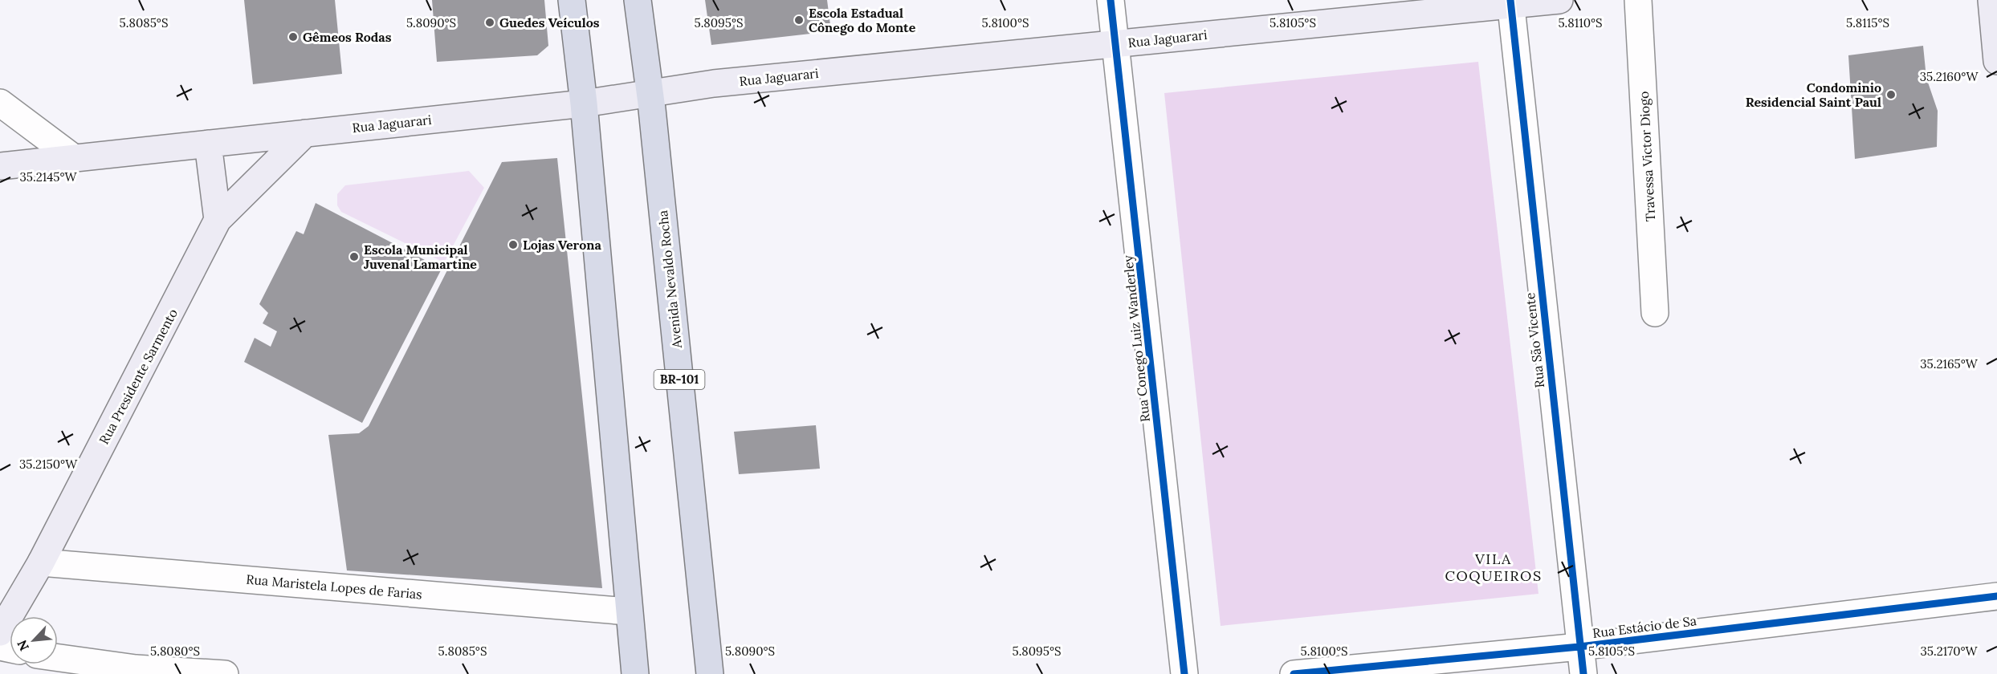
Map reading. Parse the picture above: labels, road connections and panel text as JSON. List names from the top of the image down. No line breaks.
{"streets":{"highway":["Avenida Nevaldo Rocha","BR-101"],"main road":["Rua Jaguarari","Rua Presidente Sarmento"],"street":["Travessa Victor Diogo","Rua Conego Luiz Wanderley","Rua São Vicente","Rua Maristela Lopes de Farias","Rua Estácio de Sa"]},"crossings":[["Rua Jaguarari","Avenida Nevaldo Rocha"],["Rua Jaguarari","Rua Conego Luiz Wanderley"],["Rua Jaguarari","Rua São Vicente"],["Rua Jaguarari","Rua Presidente Sarmento"],["Rua São Vicente","Rua Estácio de Sa"],["Rua Presidente Sarmento","Rua Maristela Lopes de Farias"]],"districts":["VILA COQUEIROS"],"places":["Escola Estadual Cônego do Monte","Guedes Veículos","Gêmeos Rodas","Condominio Residencial Saint Paul","Lojas Verona","Escola Municipal Juvenal Lamartine"],"north":"bottom left","coordinates":["5.8090°S","5.8095°S","5.8100°S","5.8110°S","5.8085°S","5.8105°S","5.8115°S","35.2160°W","35.2145°W","35.2165°W","35.2150°W","5.8080°S","35.2170°W"]}
